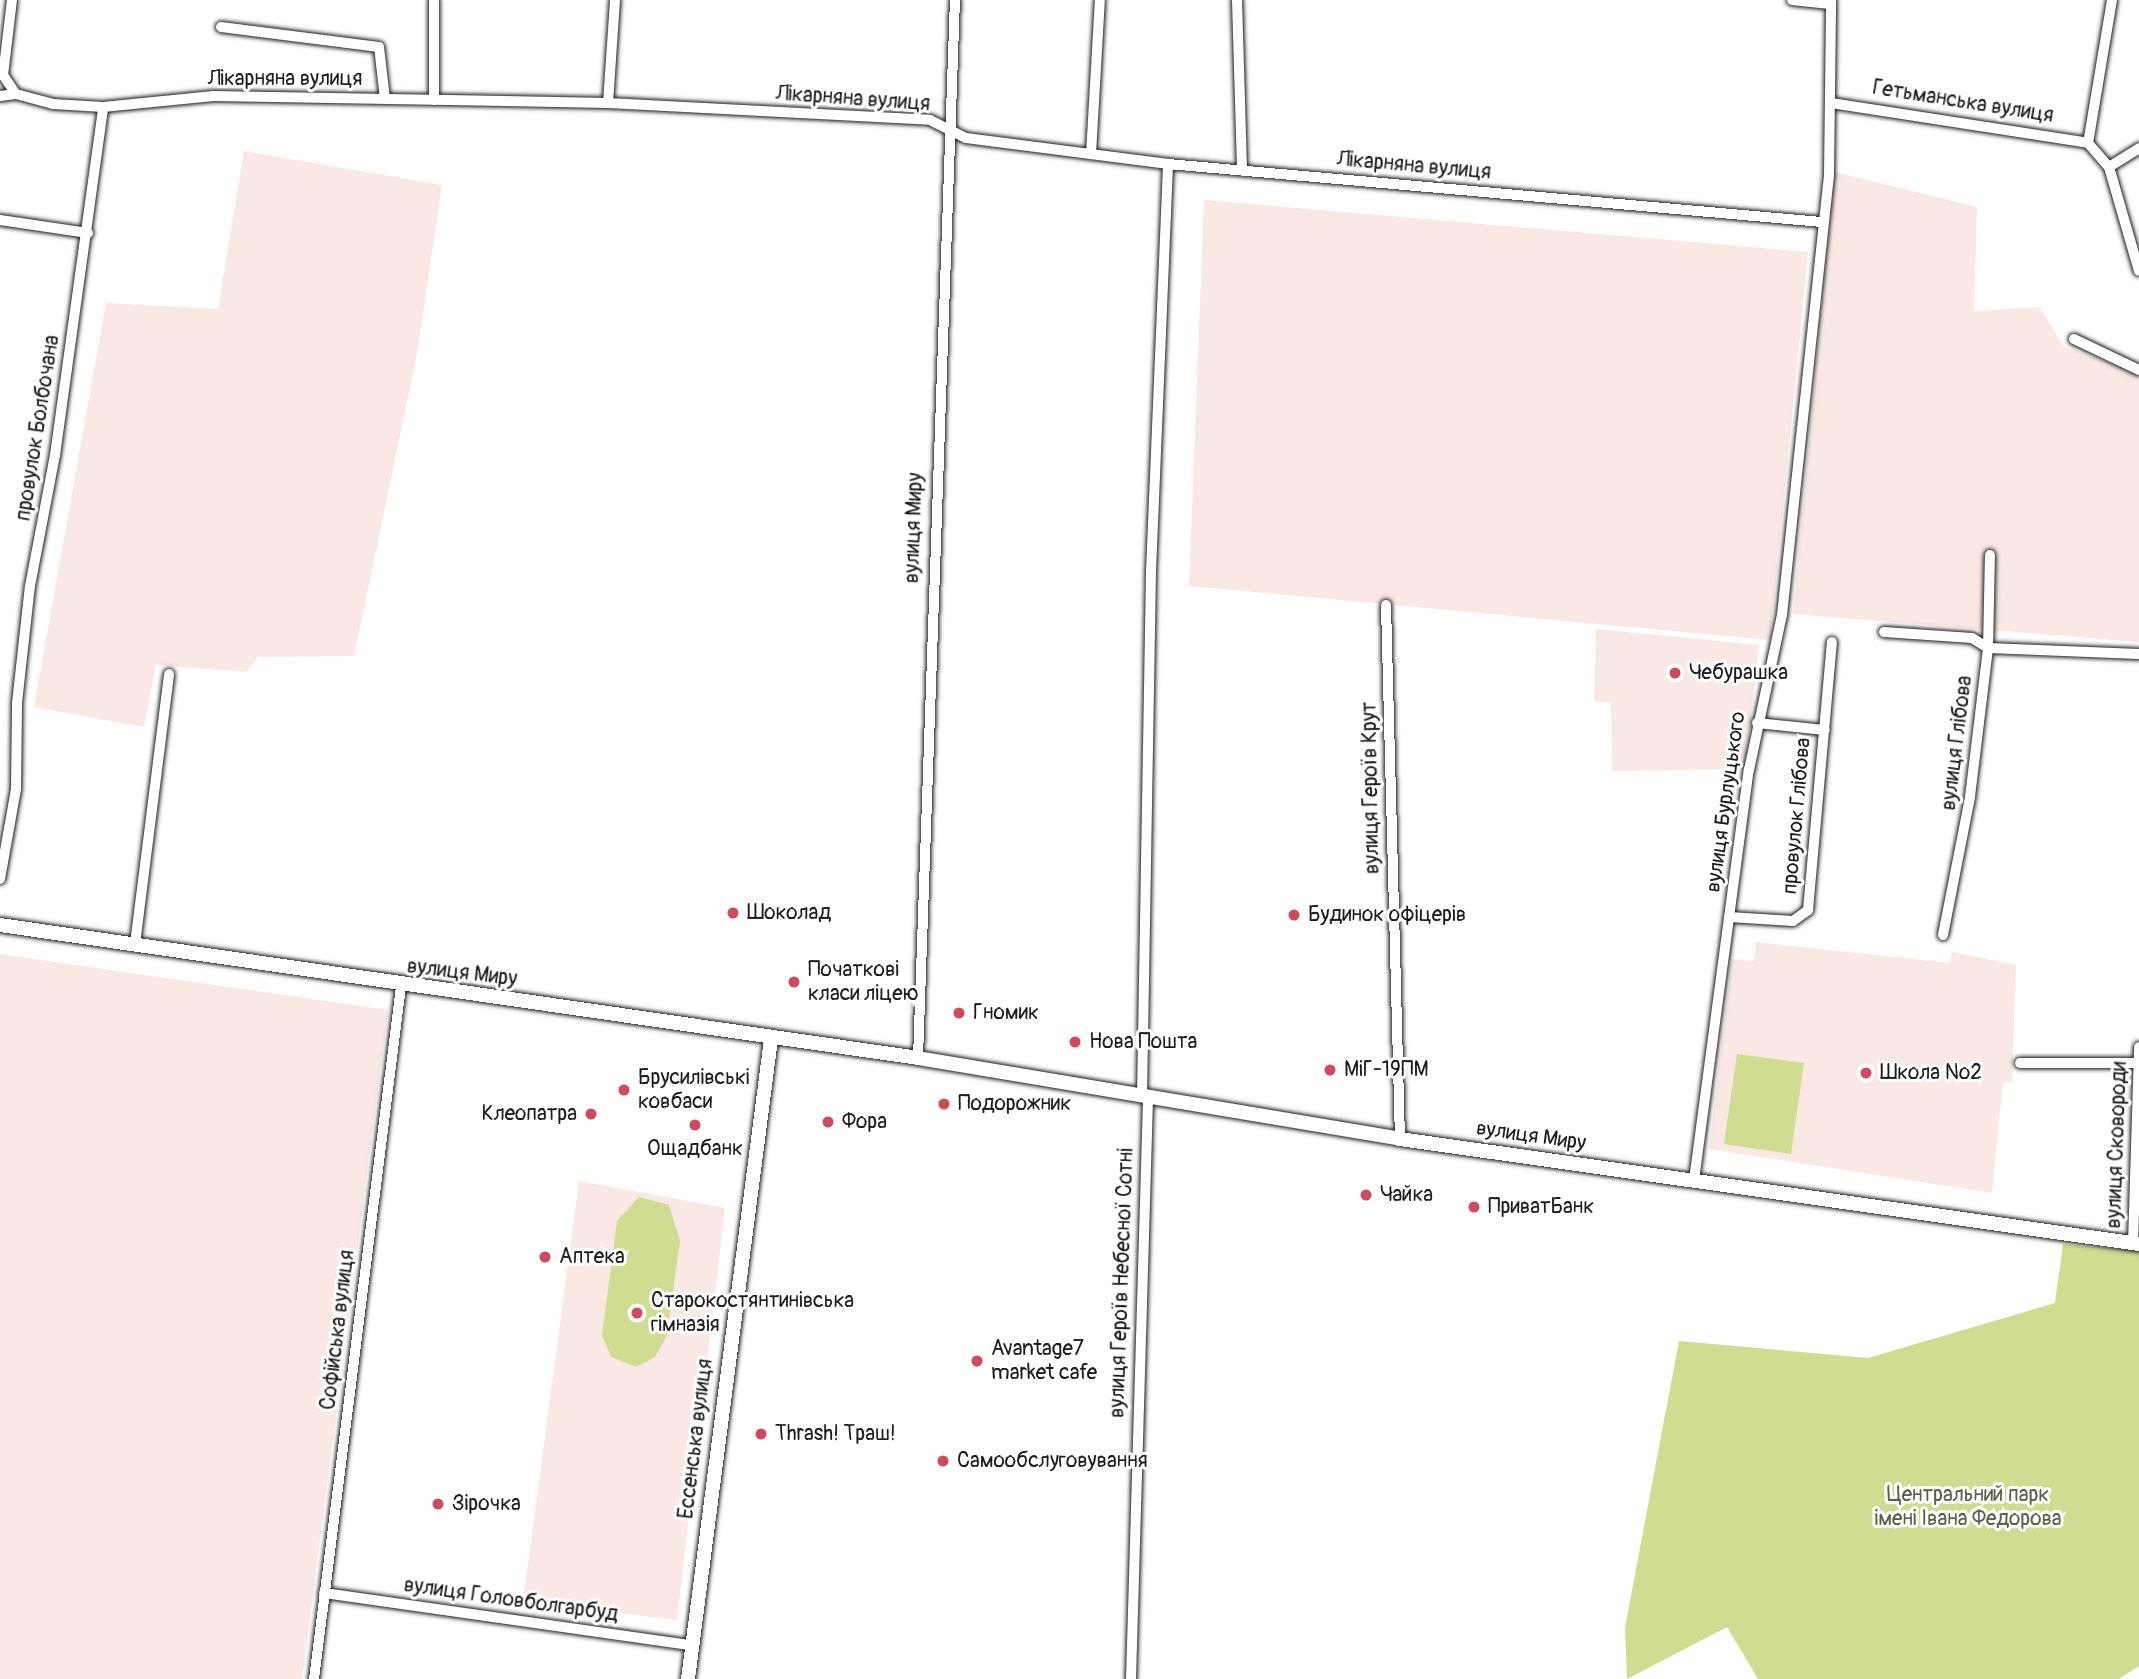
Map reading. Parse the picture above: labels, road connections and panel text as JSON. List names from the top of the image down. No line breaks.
{"streets":{"main road":["вулиця Миру","Ессенська вулиця"],"street":["Лікарняна вулиця","Гетьманська вулиця","провулок Болбочана","вулиця Глібова","вулиця Героїв Крут","вулиця Бурлуцького","провулок Глібова","вулиця Сковороди","вулиця Героїв Небесної Сотні","Софійська вулиця","вулиця Головболгарбуд"]},"crossings":[["Лікарняна вулиця","провулок Болбочана"],["Лікарняна вулиця","вулиця Миру"],["Лікарняна вулиця","вулиця Бурлуцького"],["Лікарняна вулиця","вулиця Героїв Небесної Сотні"],["Гетьманська вулиця","вулиця Бурлуцького"],["вулиця Миру","вулиця Героїв Крут"],["вулиця Миру","вулиця Бурлуцького"],["вулиця Миру","вулиця Сковороди"],["вулиця Миру","вулиця Героїв Небесної Сотні"],["вулиця Миру","Софійська вулиця"],["вулиця Миру","Ессенська вулиця"],["вулиця Бурлуцького","провулок Глібова"],["Софійська вулиця","вулиця Головболгарбуд"],["Ессенська вулиця","вулиця Головболгарбуд"]],"parks":["Центральний парк імені Івана Федорова"],"places":["Чебурашка","Шоколад","Будинок офіцерів","Початкові класи ліцею","Гномик","Нова Пошта","МіГ-19ПМ","Школа №2","Брусилівські ковбаси","Подорожник","Клеопатра","Фора","Ощадбанк","Чайка","ПриватБанк","Аптека","Старокостянтинівська гімназія","Avantage7 market cafe","Thrash! Траш!","Самообслуговування","Зірочка"]}
